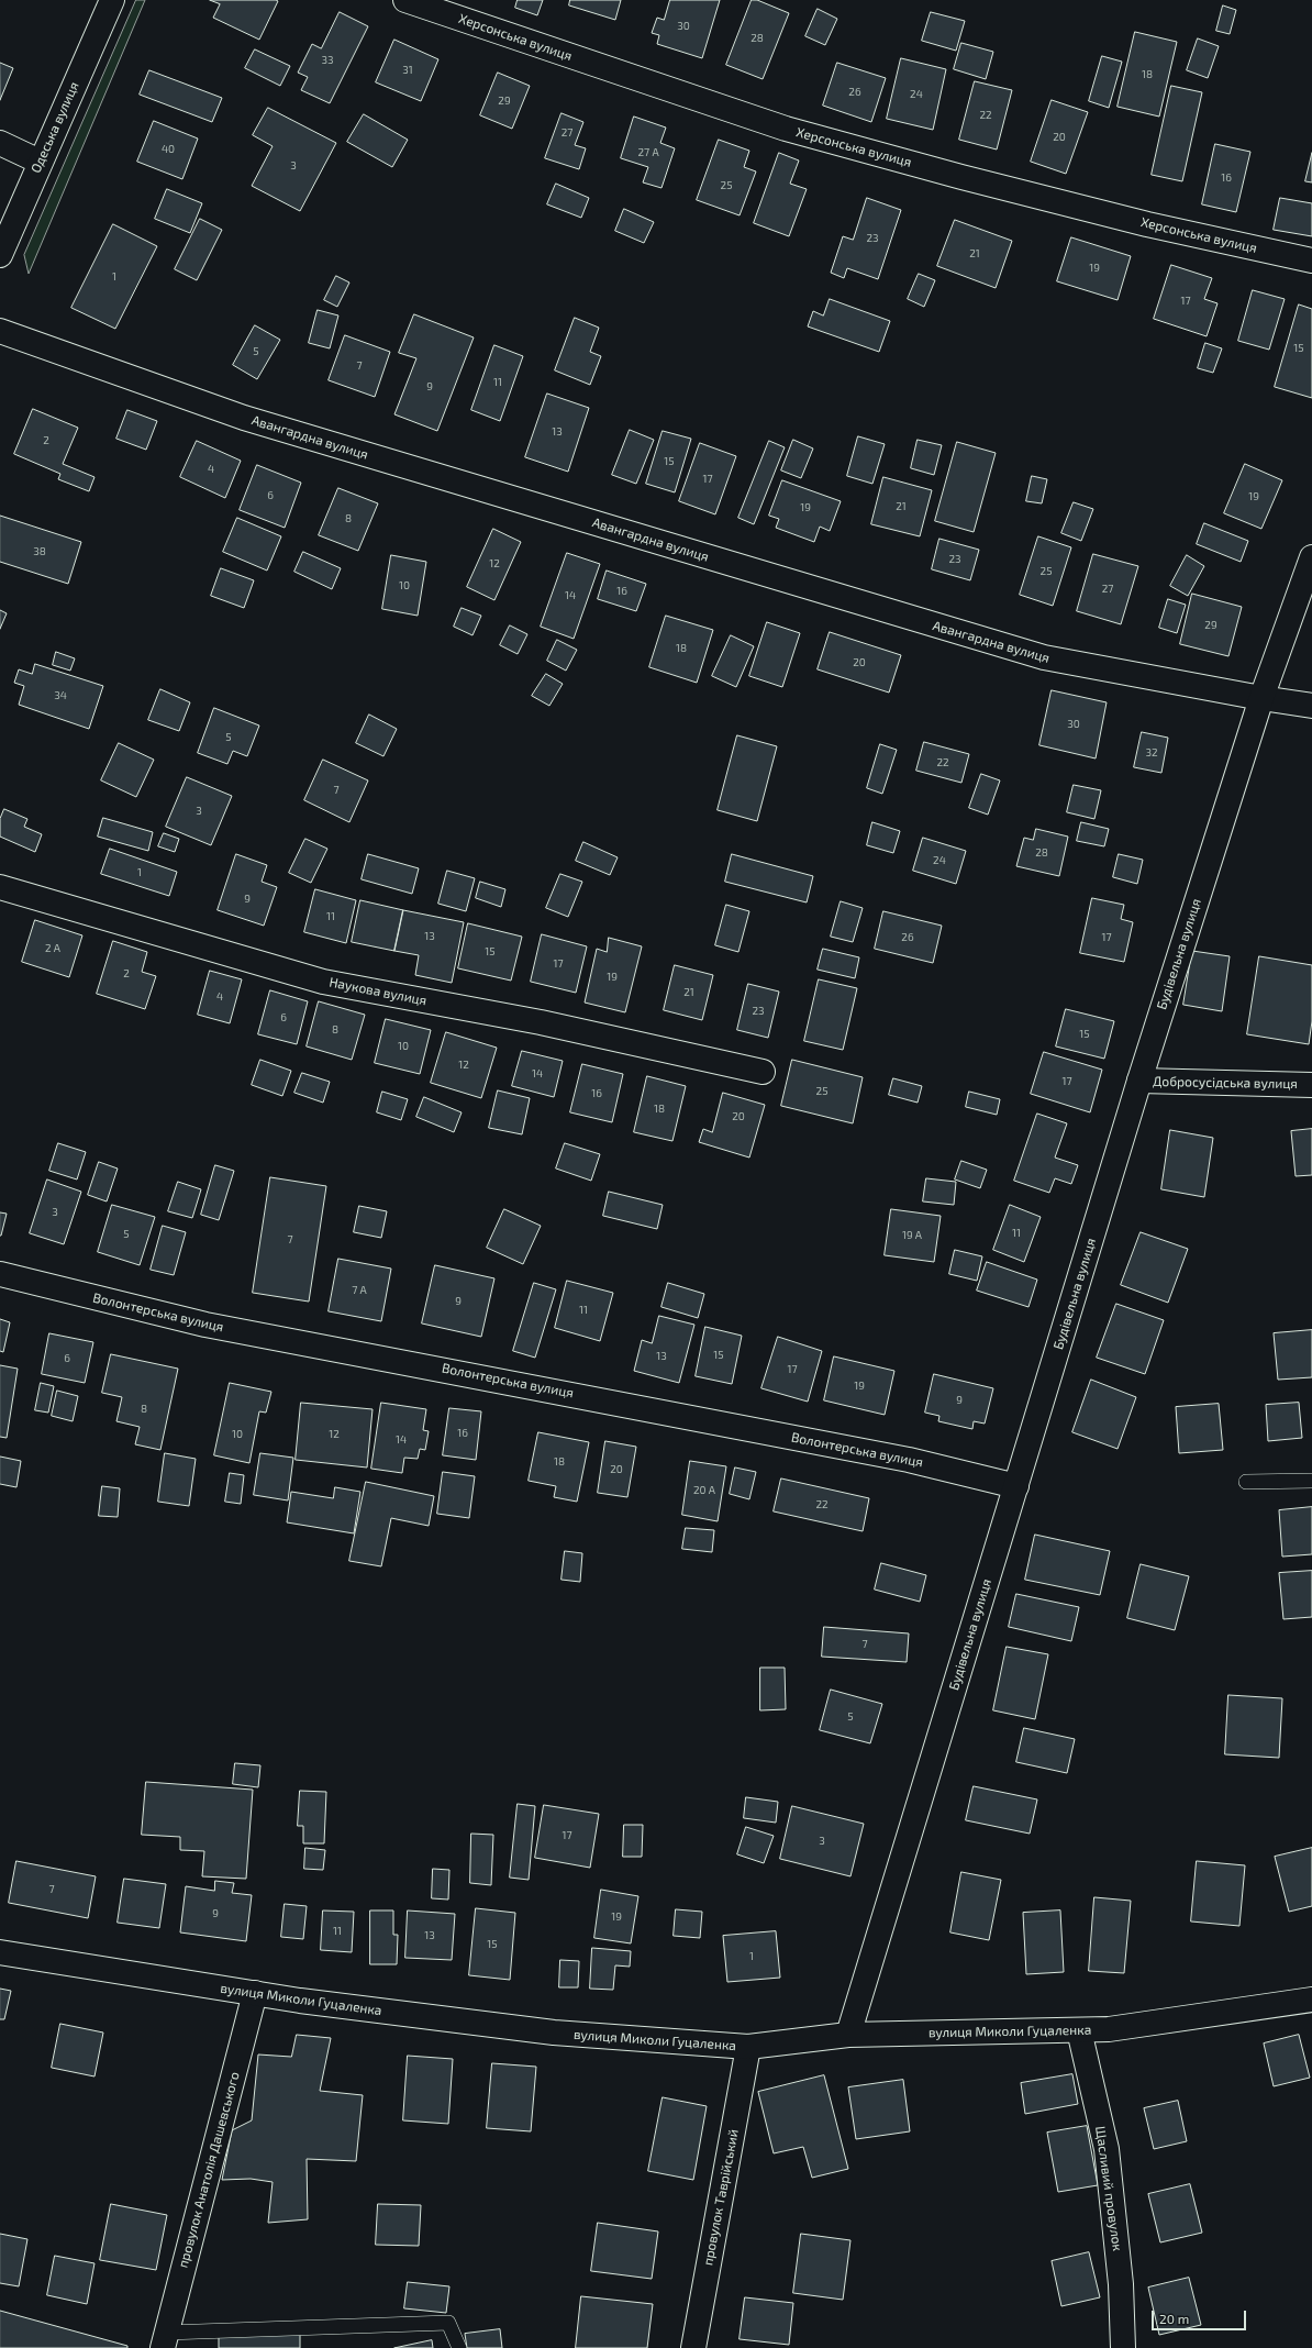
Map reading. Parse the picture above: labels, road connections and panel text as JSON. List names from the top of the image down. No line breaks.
{"streets":{"street":["Херсонська вулиця","Одеська вулиця","Авангардна вулиця","Будівельна вулиця","Наукова вулиця","Добросусідська вулиця","Волонтерська вулиця","вулиця Миколи Гуцаленка","провулок Анатолія Дашевського","Щасливий провулок","провулок Таврійський"]},"crossings":[["Авангардна вулиця","Будівельна вулиця"],["Будівельна вулиця","Добросусідська вулиця"],["Будівельна вулиця","Волонтерська вулиця"],["Будівельна вулиця","вулиця Миколи Гуцаленка"],["вулиця Миколи Гуцаленка","провулок Анатолія Дашевського"],["вулиця Миколи Гуцаленка","Щасливий провулок"],["вулиця Миколи Гуцаленка","провулок Таврійський"]],"house_numbers":["30","28","33","31","18","26","24","29","22","27","20","40","27 А","3","16","25","23","21","19","1","17","15","5","7","11","9","13","2","15","4","17","6","19","21","19","8","38","23","12","25","10","27","16","14","29","18","20","34","30","5","32","22","7","3","28","24","1","9","11","13","26","17","2 А","15","17","2","19","21","4","23","6","8","15","10","12","14","17","25","16","18","20","3","11","5","19 А","7","7 А","9","11","15","13","6","17","19","9","8","16","10","12","14","18","20","20 А","22","7","5","17","3","7","9","19","11","13","15","1"],"scale_bar":"20 m"}
